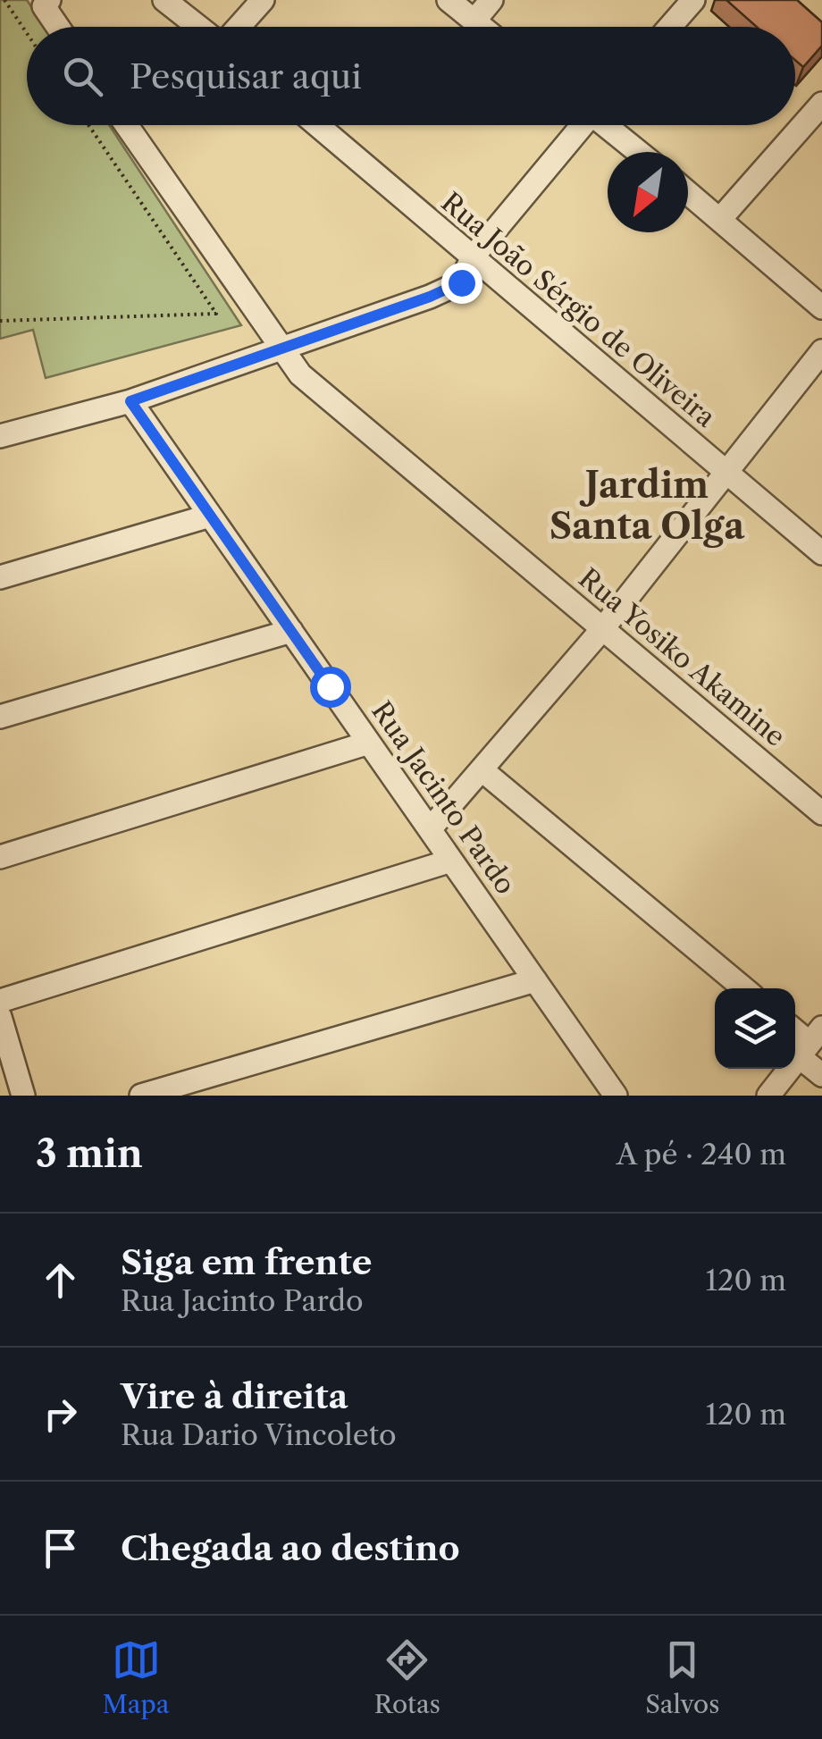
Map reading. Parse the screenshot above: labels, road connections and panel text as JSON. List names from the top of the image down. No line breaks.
{"streets":{"street":["Rua João Sérgio de Oliveira","Rua Yosiko Akamine","Rua Jacinto Pardo"]},"districts":["Jardim Santa Olga"],"north":"bottom left","page":{"search":"Pesquisar aqui","heading":["3 min","A pé · 240 m"],"list":[["Siga em frente","Rua Jacinto Pardo","120 m"],["Vire à direita","Rua Dario Vincoleto","120 m"],"Chegada ao destino"],"nav":["Mapa","Rotas","Salvos"]}}
